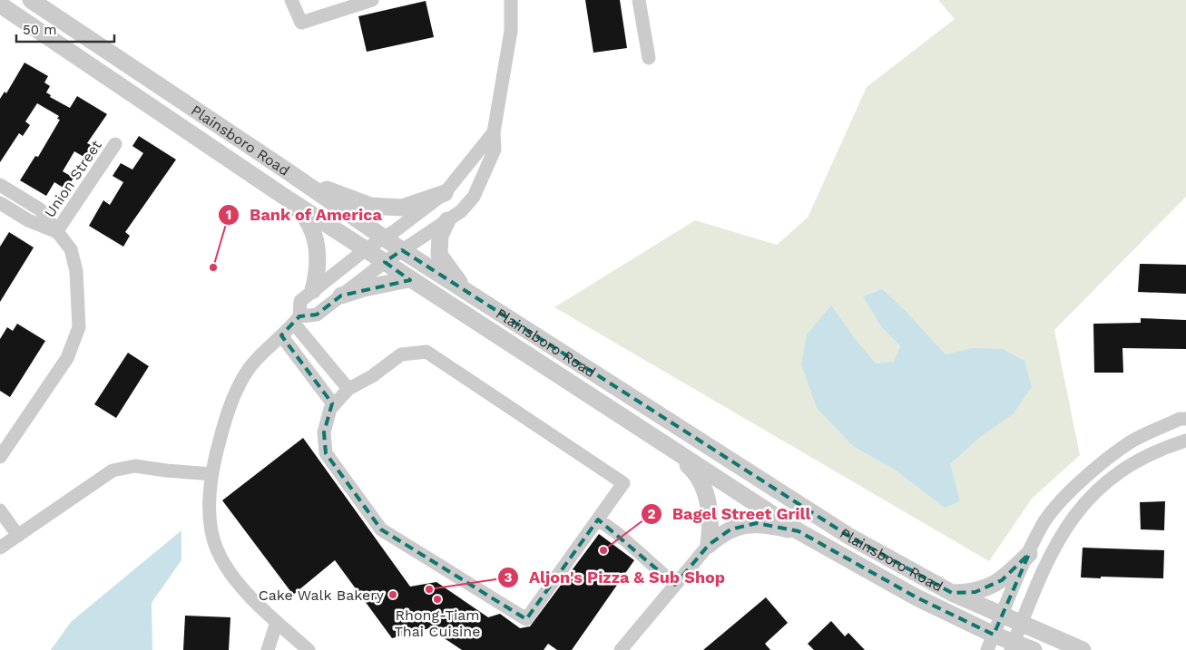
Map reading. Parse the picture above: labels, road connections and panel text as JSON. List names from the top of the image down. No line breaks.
{"streets":{"street":["Plainsboro Road","Union Street"]},"places":["Bank of America","Bagel Street Grill","Aljon's Pizza & Sub Shop","Cake Walk Bakery","Rhong-Tiam Thai Cuisine"],"scale_bar":"50 m"}
